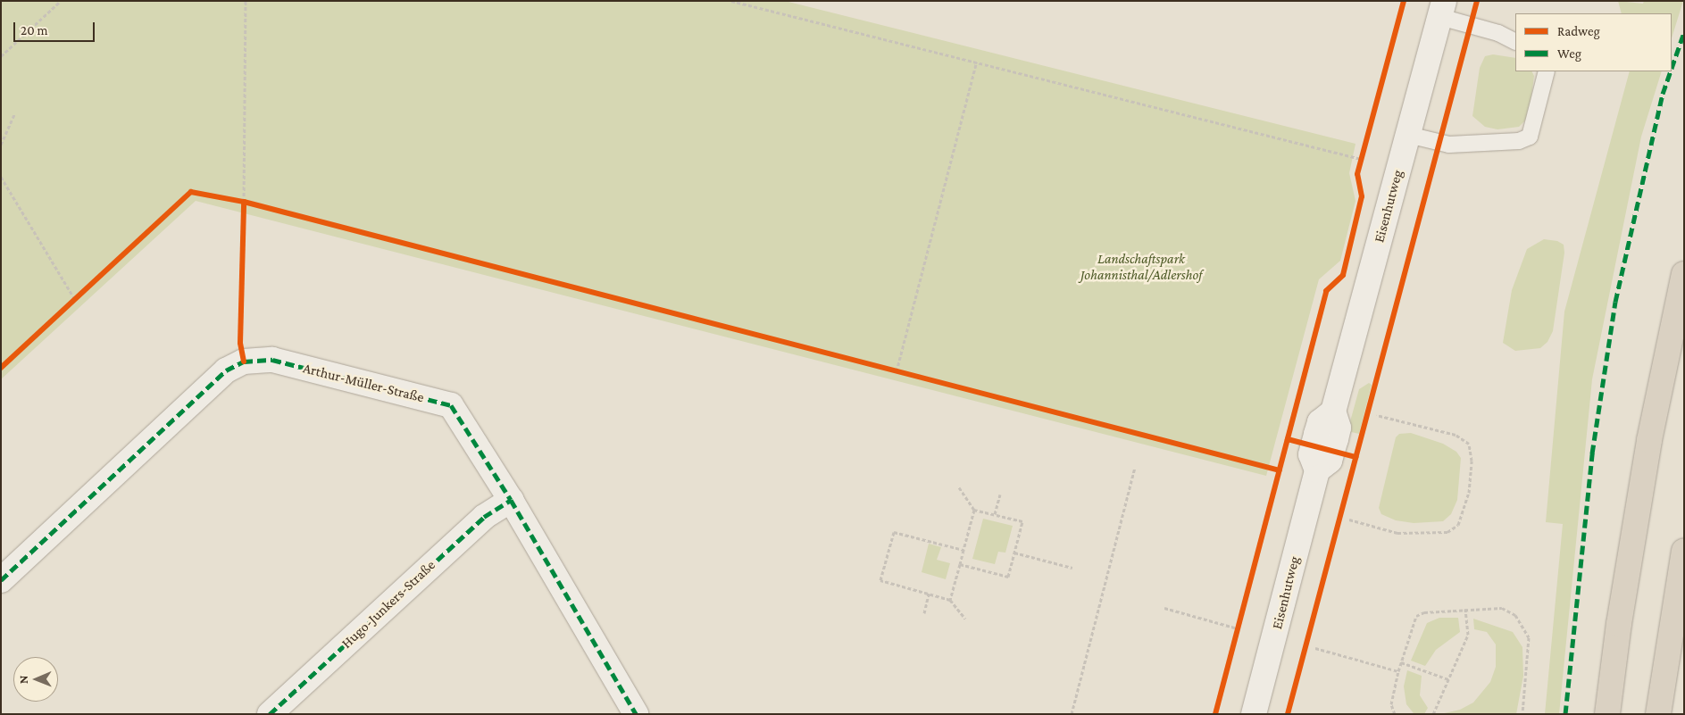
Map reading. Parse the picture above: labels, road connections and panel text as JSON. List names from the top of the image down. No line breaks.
{"streets":{"street":["Eisenhutweg","Arthur-Müller-Straße","Hugo-Junkers-Straße"]},"crossings":[["Arthur-Müller-Straße","Hugo-Junkers-Straße"]],"parks":["Landschaftspark Johannisthal/Adlershof"],"legend":["Radweg","Weg"],"scale_bar":"20 m","north":"left"}
